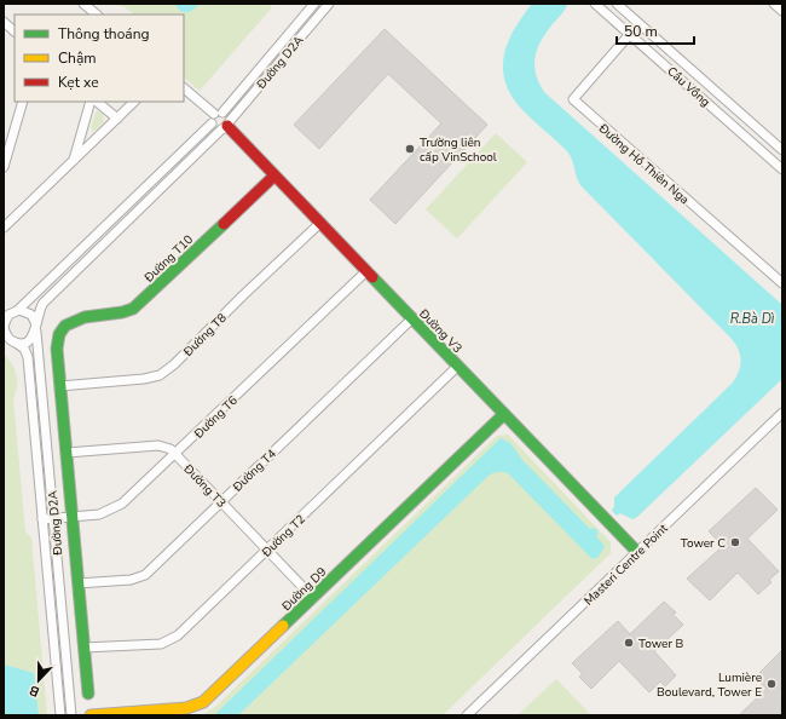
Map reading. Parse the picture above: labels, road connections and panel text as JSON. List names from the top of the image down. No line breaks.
{"streets":{"street":["Đường D2A","Cầu Vồng","Đường Hồ Thiên Nga","Đường T10","Đường V3","Đường T8","Đường T6","Đường T4","Đường T3","Đường T2","Masteri Centre Point","Đường D9"]},"crossings":[["Đường D2A","Đường V3"],["Đường D2A","Đường T6"],["Cầu Vồng","Đường Hồ Thiên Nga"],["Đường T10","Đường V3"],["Đường T10","Đường T8"],["Đường V3","Đường T8"],["Đường V3","Đường T6"],["Đường V3","Đường T4"],["Đường V3","Đường T2"],["Đường V3","Masteri Centre Point"],["Đường V3","Đường D9"],["Đường T6","Đường T3"],["Đường T4","Đường T3"],["Đường T3","Đường T2"],["Đường T3","Đường D9"]],"water":["R.Bà Dì"],"places":["Trường liên cấp VinSchool","Tower C","Tower B","Lumière Boulevard, Tower E"],"legend":["Thông thoáng","Chậm","Kẹt xe"],"scale_bar":"50 m","north":"bottom"}
